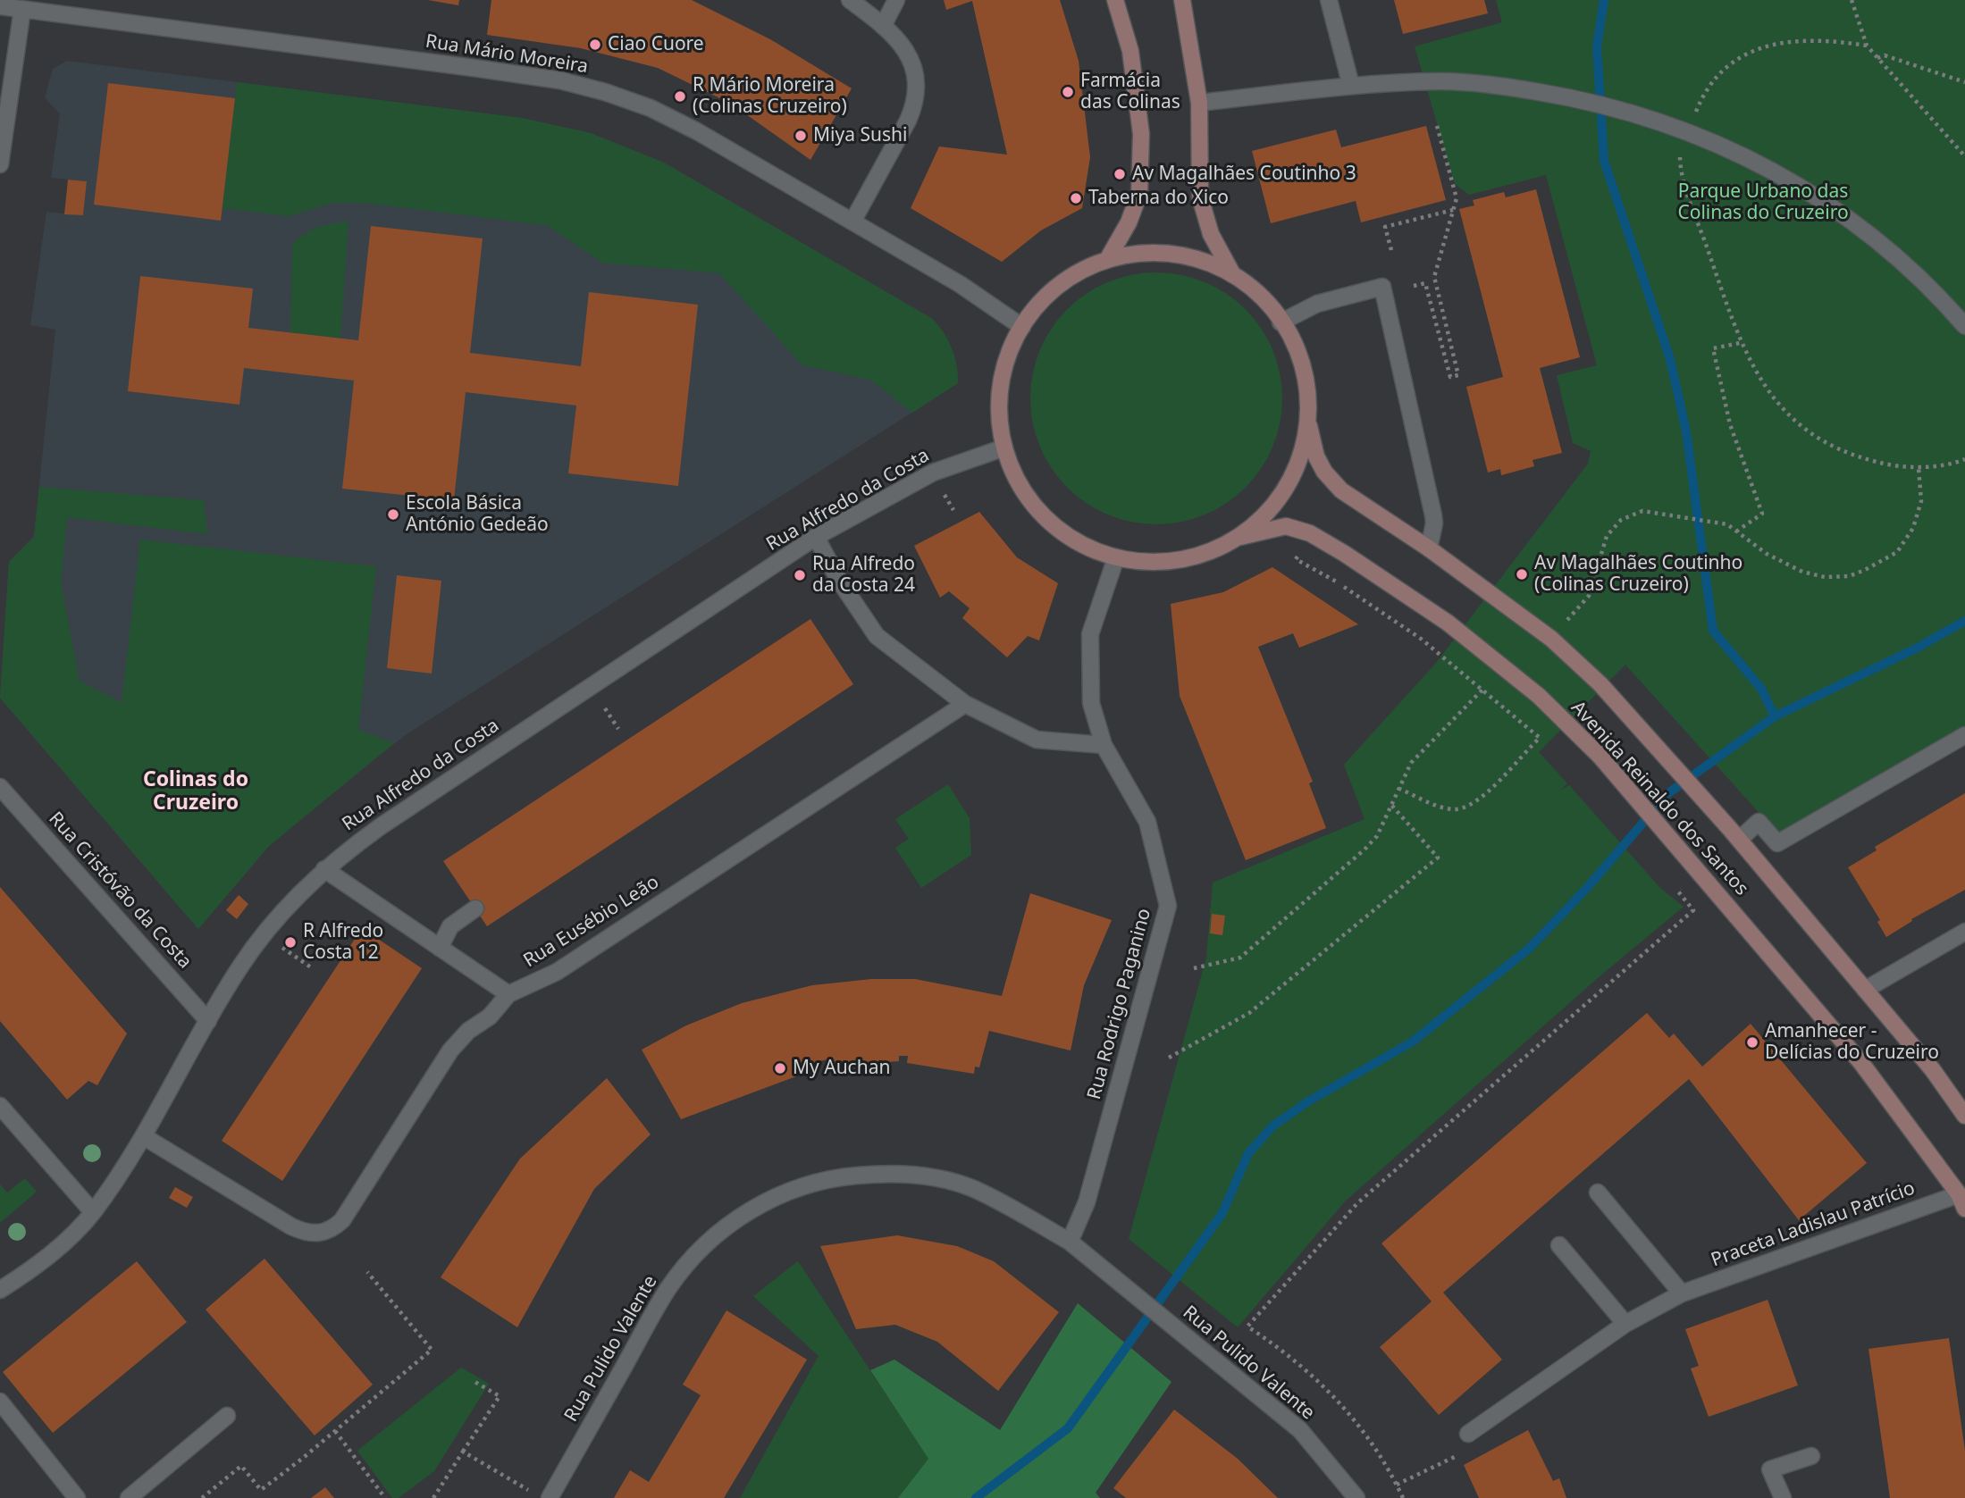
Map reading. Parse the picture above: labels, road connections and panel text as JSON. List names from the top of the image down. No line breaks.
{"streets":{"main road":["Avenida Reinaldo dos Santos"],"street":["Rua Mário Moreira","Rua Alfredo da Costa","Rua Cristóvão da Costa","Rua Eusébio Leão","Rua Rodrigo Paganino","Praceta Ladislau Patrício","Rua Pulido Valente"]},"crossings":[["Rua Alfredo da Costa","Rua Cristóvão da Costa"],["Rua Alfredo da Costa","Rua Eusébio Leão"],["Avenida Reinaldo dos Santos","Praceta Ladislau Patrício"],["Rua Rodrigo Paganino","Rua Pulido Valente"]],"districts":["Colinas do Cruzeiro"],"parks":["Parque Urbano das Colinas do Cruzeiro"],"places":["Ciao Cuore","Farmácia das Colinas","R Mário Moreira (Colinas Cruzeiro)","Miya Sushi","Av Magalhães Coutinho 3","Taberna do Xico","Escola Básica António Gedeão","Av Magalhães Coutinho (Colinas Cruzeiro)","Rua Alfredo da Costa 24","R Alfredo Costa 12","Amanhecer - Delícias do Cruzeiro","My Auchan"]}
